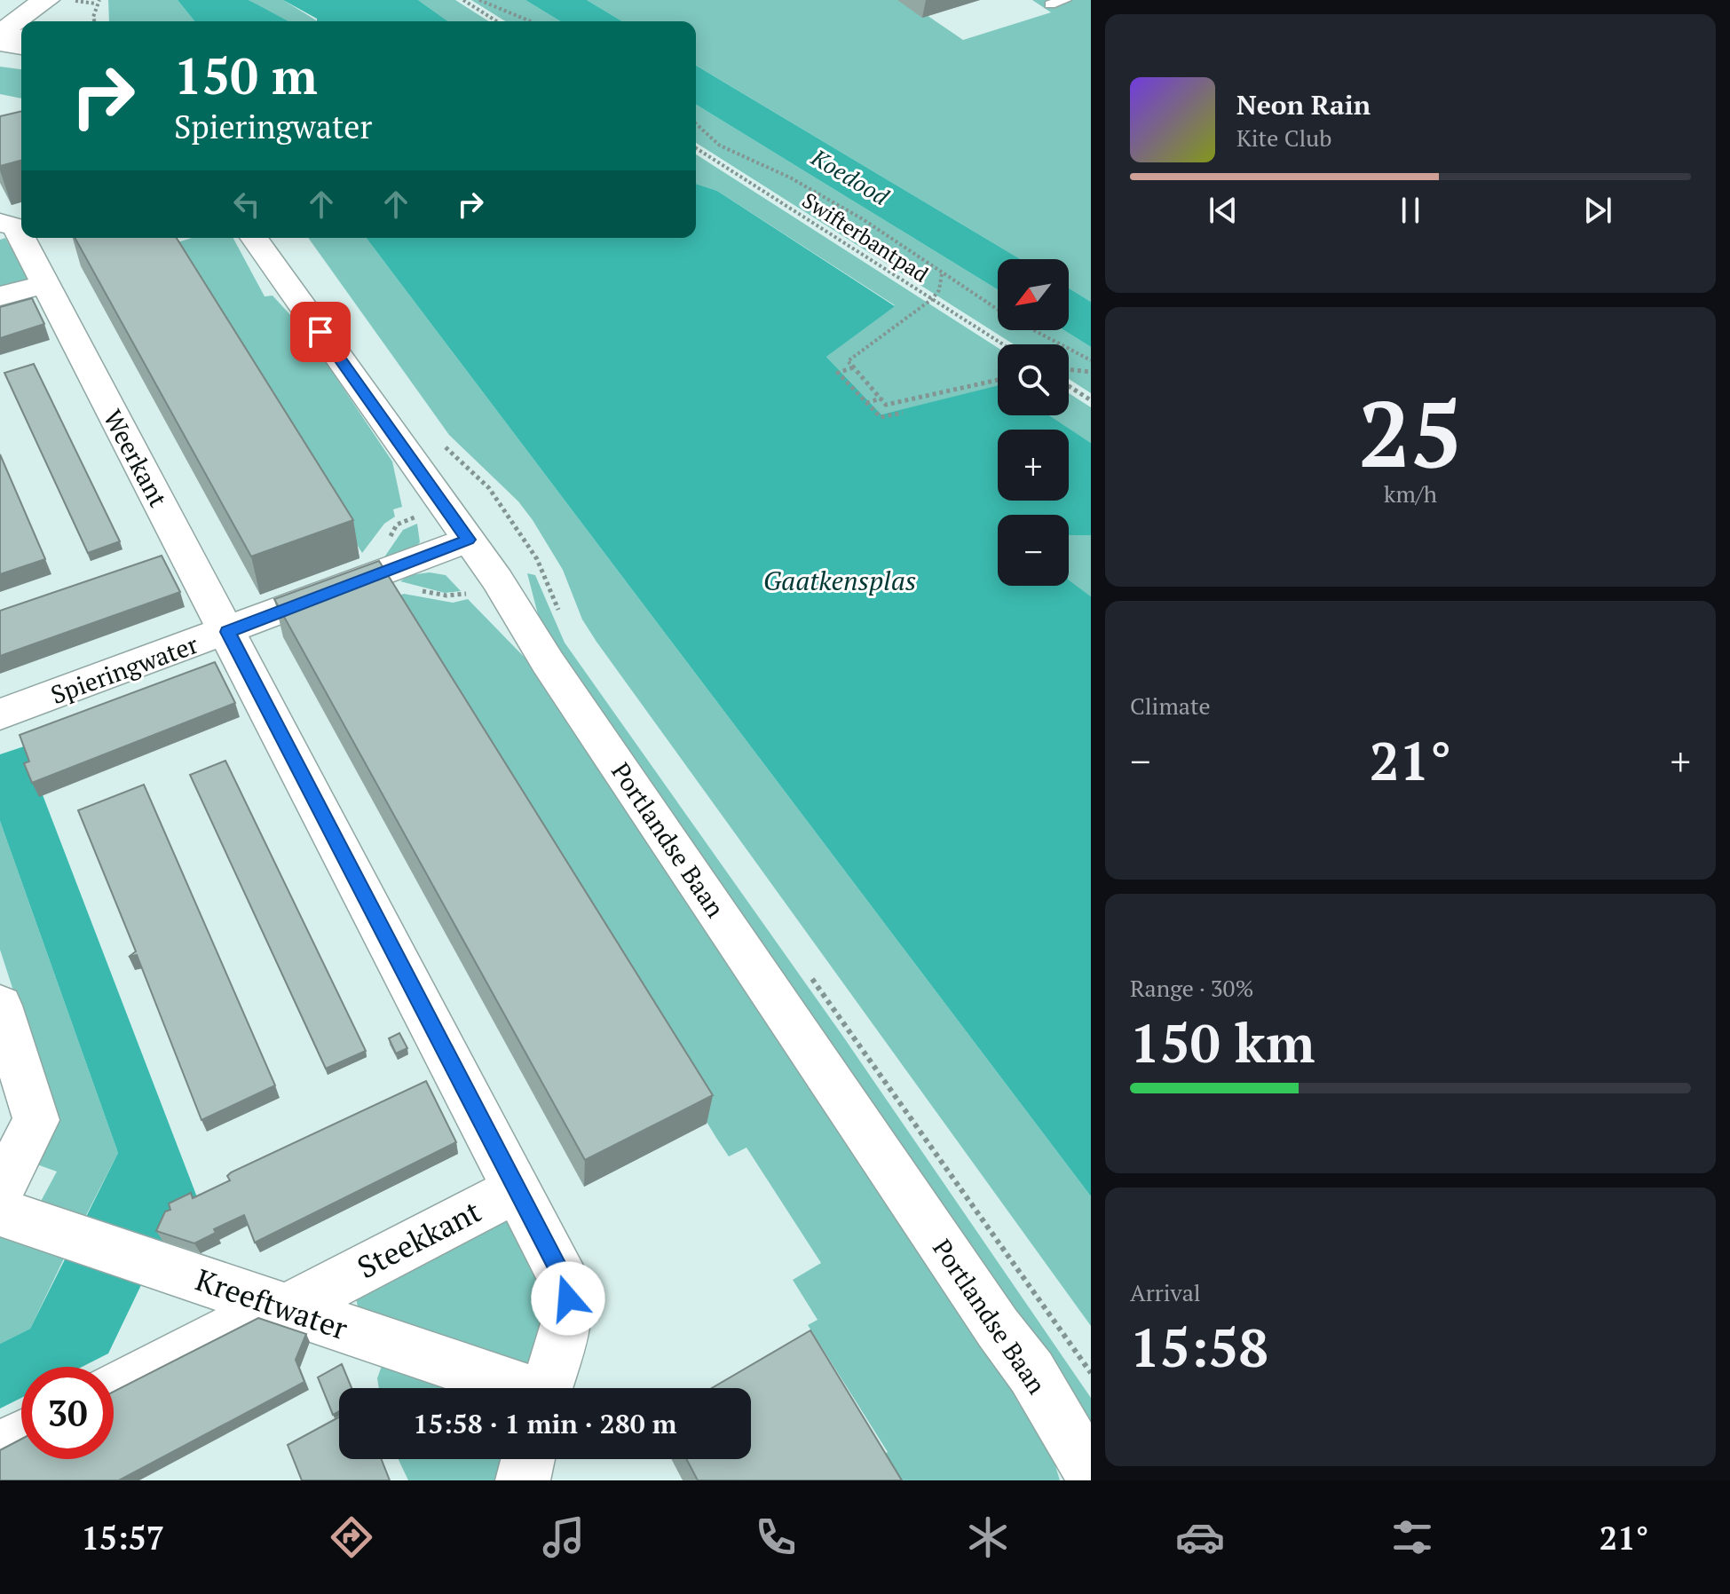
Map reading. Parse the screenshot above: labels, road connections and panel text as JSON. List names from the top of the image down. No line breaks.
{"streets":{"street":["Weerkant","Spieringwater","Portlandse Baan","Steekkant","Kreeftwater"],"path":["Swifterbantpad"]},"crossings":[["Weerkant","Spieringwater"],["Spieringwater","Portlandse Baan"],["Steekkant","Kreeftwater"]],"water":["Koedood","Gaatkensplas"],"north":"bottom left","page":{"turn":["150 m","Spieringwater"],"song":["Neon Rain","Kite Club"],"map_buttons":["+","−"],"tile":[["25","km/h"],"Climate",["Range · 30%","150 km"],["Arrival","15:58"]],"heat":["−","21°","+"],"limit":"30","trip":"15:58 · 1 min · 280 m","tabs":["15:57","21°"]}}
